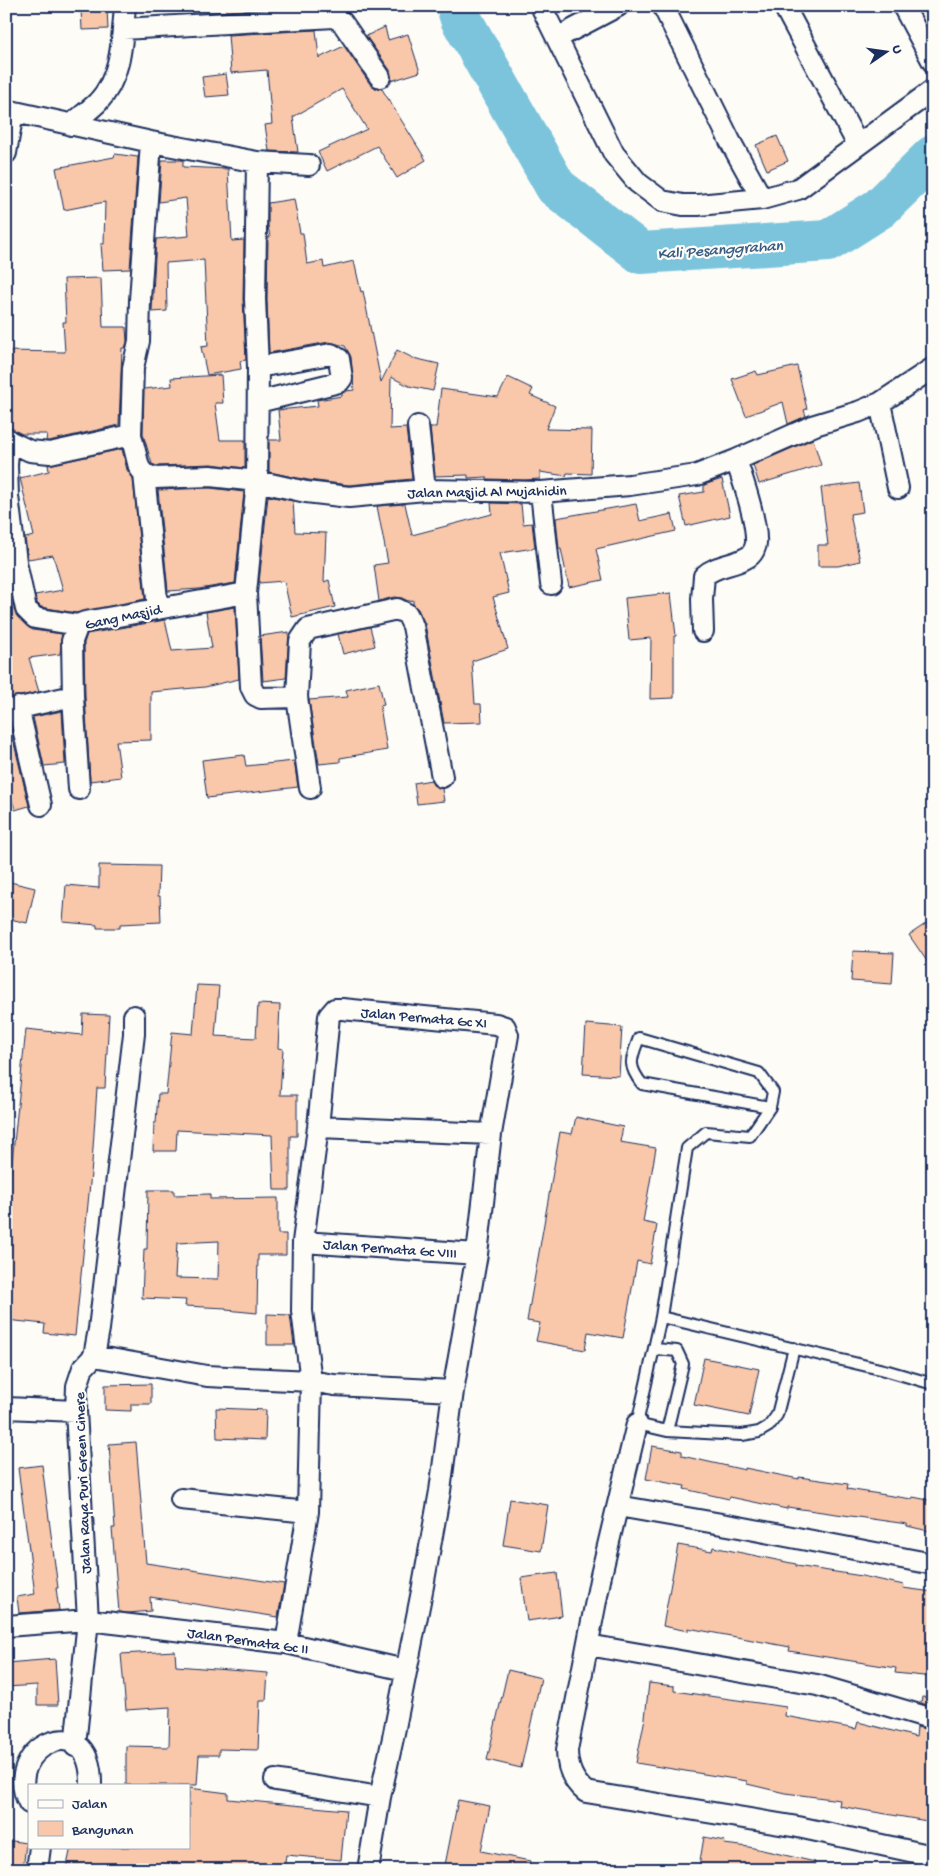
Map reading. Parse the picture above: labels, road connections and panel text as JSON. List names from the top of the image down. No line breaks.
{"streets":{"street":["Jalan Masjid Al Mujahidin","Gang Masjid","Jalan Permata Gc XI","Jalan Permata Gc VIII","Jalan Raya Puri Green Cinere","Jalan Permata Gc II"]},"crossings":[["Jalan Raya Puri Green Cinere","Jalan Permata Gc II"]],"water":["Kali Pesanggrahan"],"legend":["Jalan","Bangunan"],"north":"right"}
